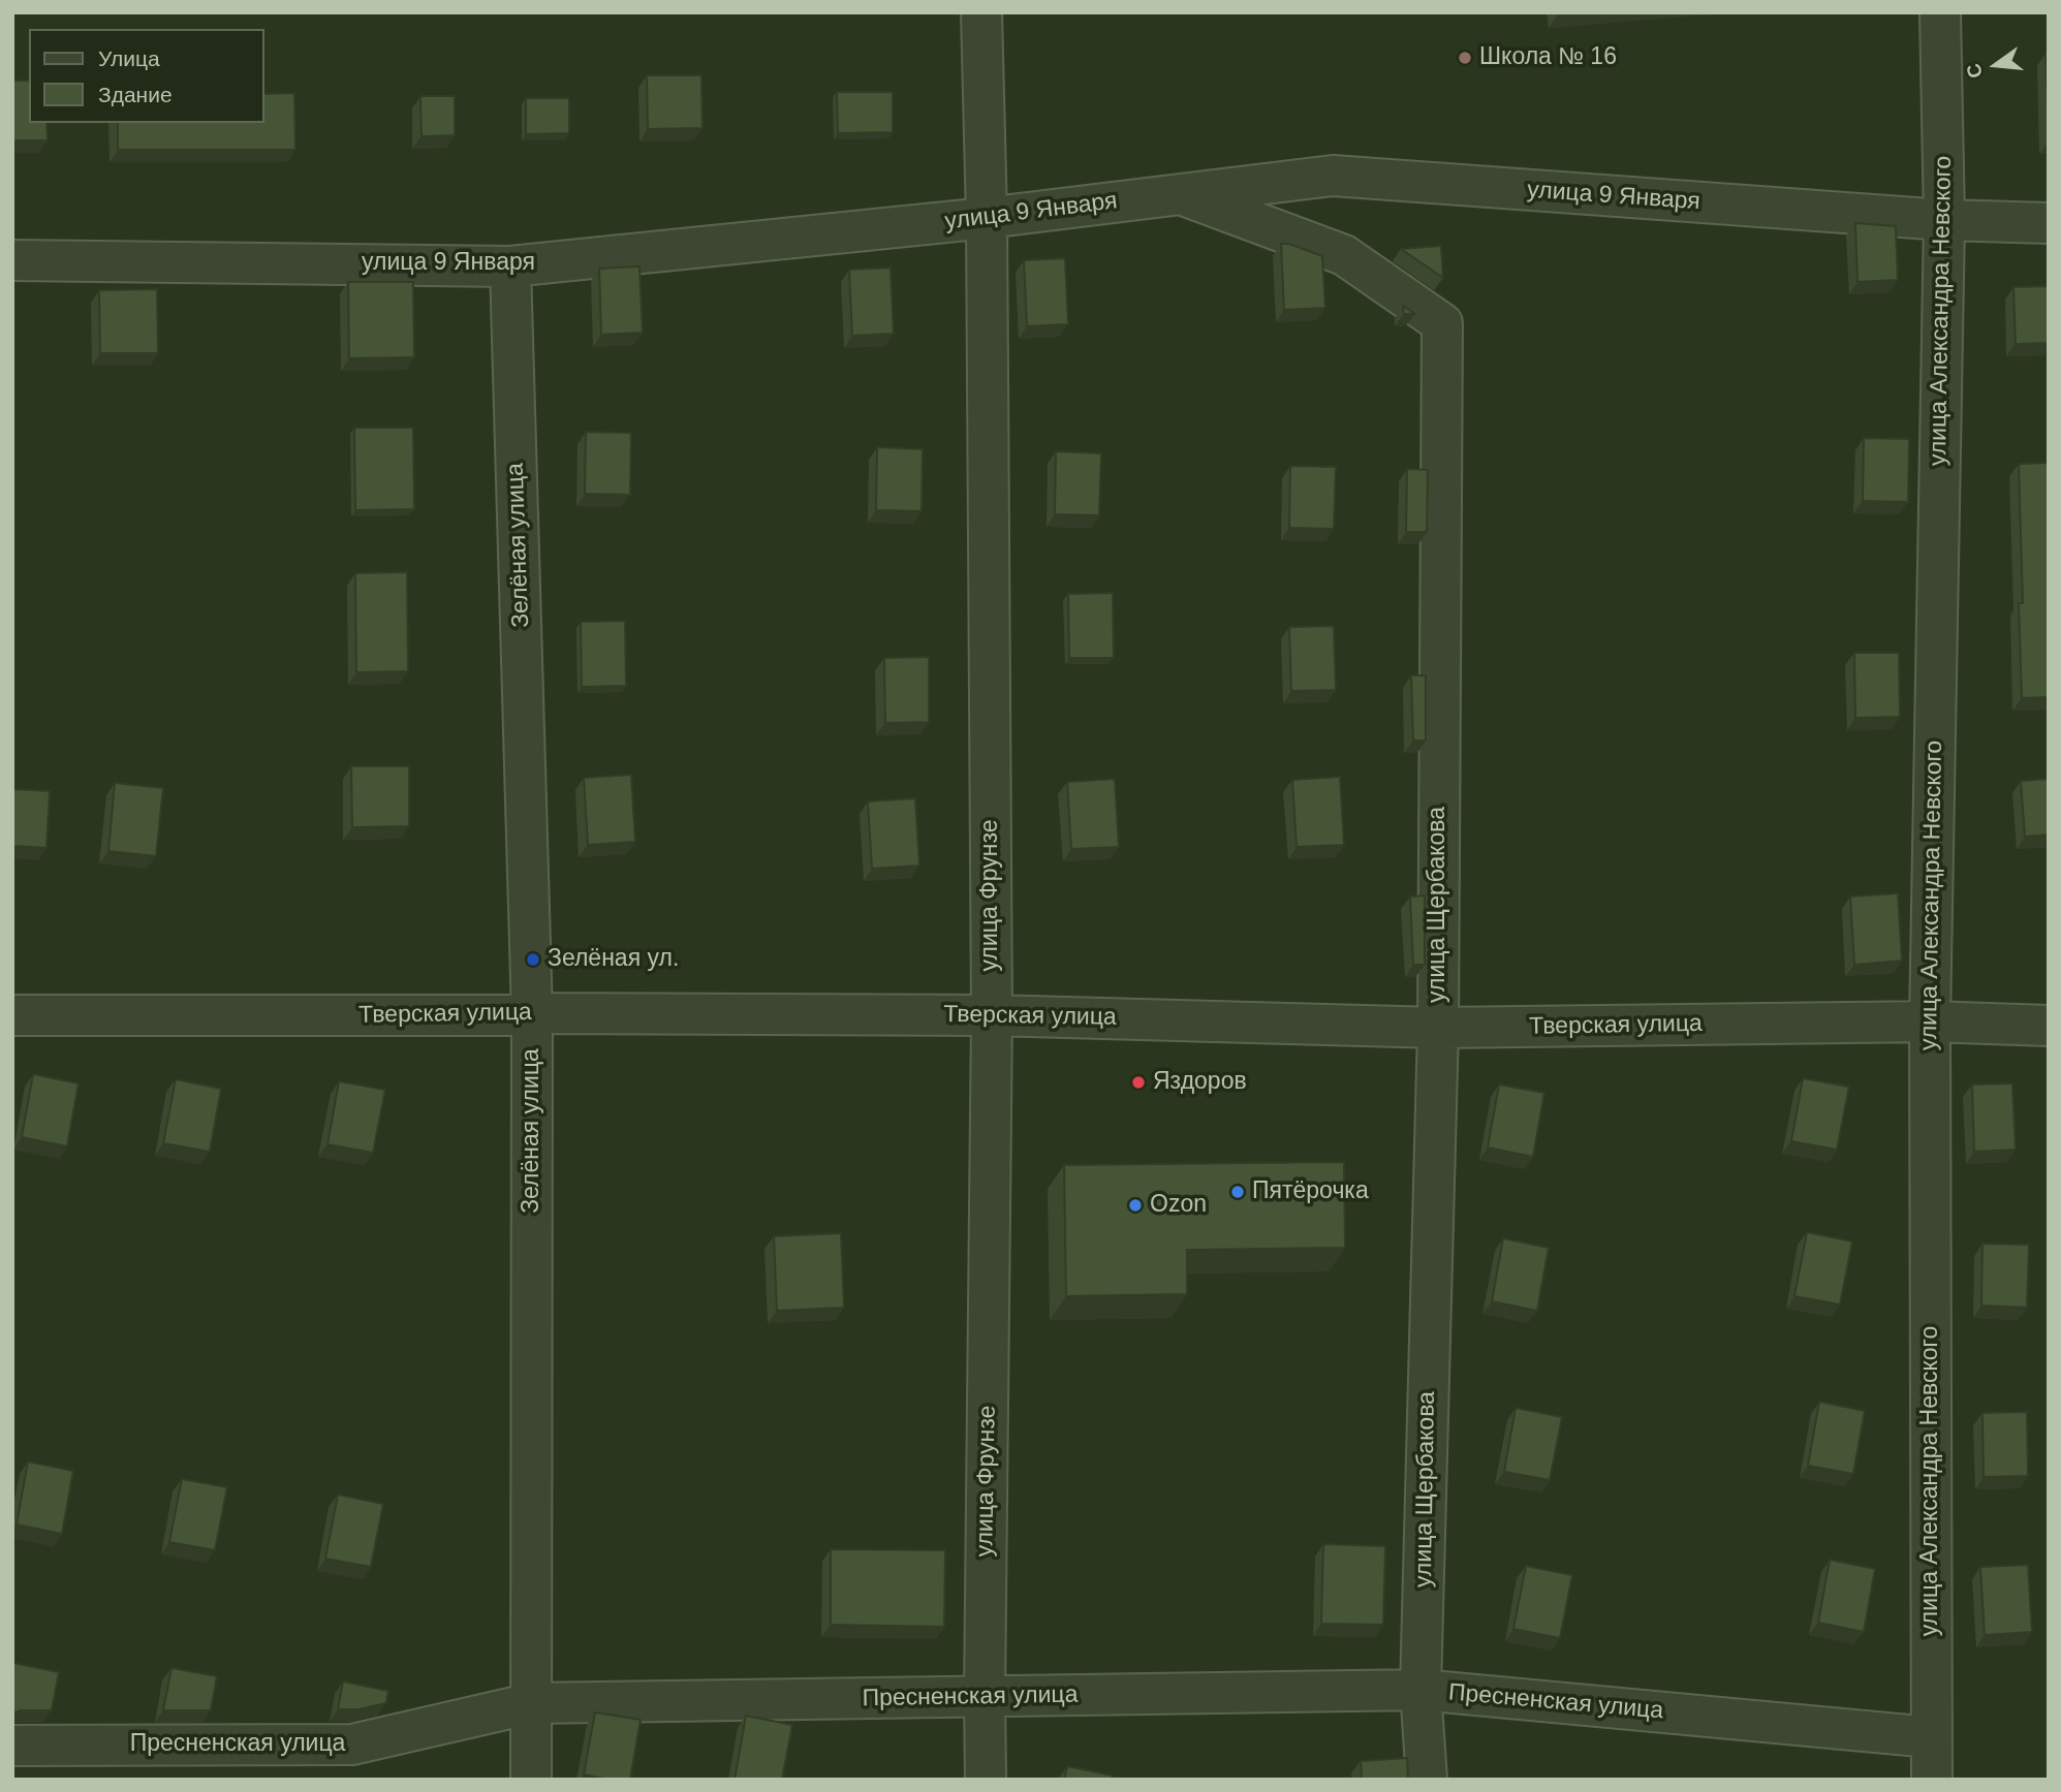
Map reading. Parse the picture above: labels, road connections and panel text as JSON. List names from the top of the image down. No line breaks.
{"streets":{"street":["улица 9 Января","улица Александра Невского","Зелёная улица","улица Фрунзе","улица Щербакова","Тверская улица","Пресненская улица"]},"crossings":[["улица 9 Января","улица Александра Невского"],["улица 9 Января","Зелёная улица"],["улица 9 Января","улица Фрунзе"],["улица 9 Января","улица Щербакова"],["улица Александра Невского","Тверская улица"],["улица Александра Невского","Пресненская улица"],["Зелёная улица","Тверская улица"],["Зелёная улица","Пресненская улица"],["улица Фрунзе","Тверская улица"],["улица Фрунзе","Пресненская улица"],["улица Щербакова","Тверская улица"],["улица Щербакова","Пресненская улица"]],"places":["Школа № 16","Зелёная ул.","Яздоров","Пятёрочка","Ozon"],"legend":["Улица","Здание"],"north":"left"}
